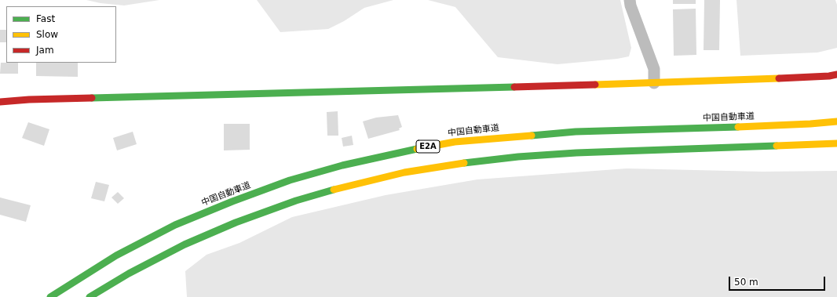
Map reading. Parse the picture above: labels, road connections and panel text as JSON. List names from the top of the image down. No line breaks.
{"streets":{"main road":["中国自動車道","E2A"]},"legend":["Fast","Slow","Jam"],"scale_bar":"50 m"}
